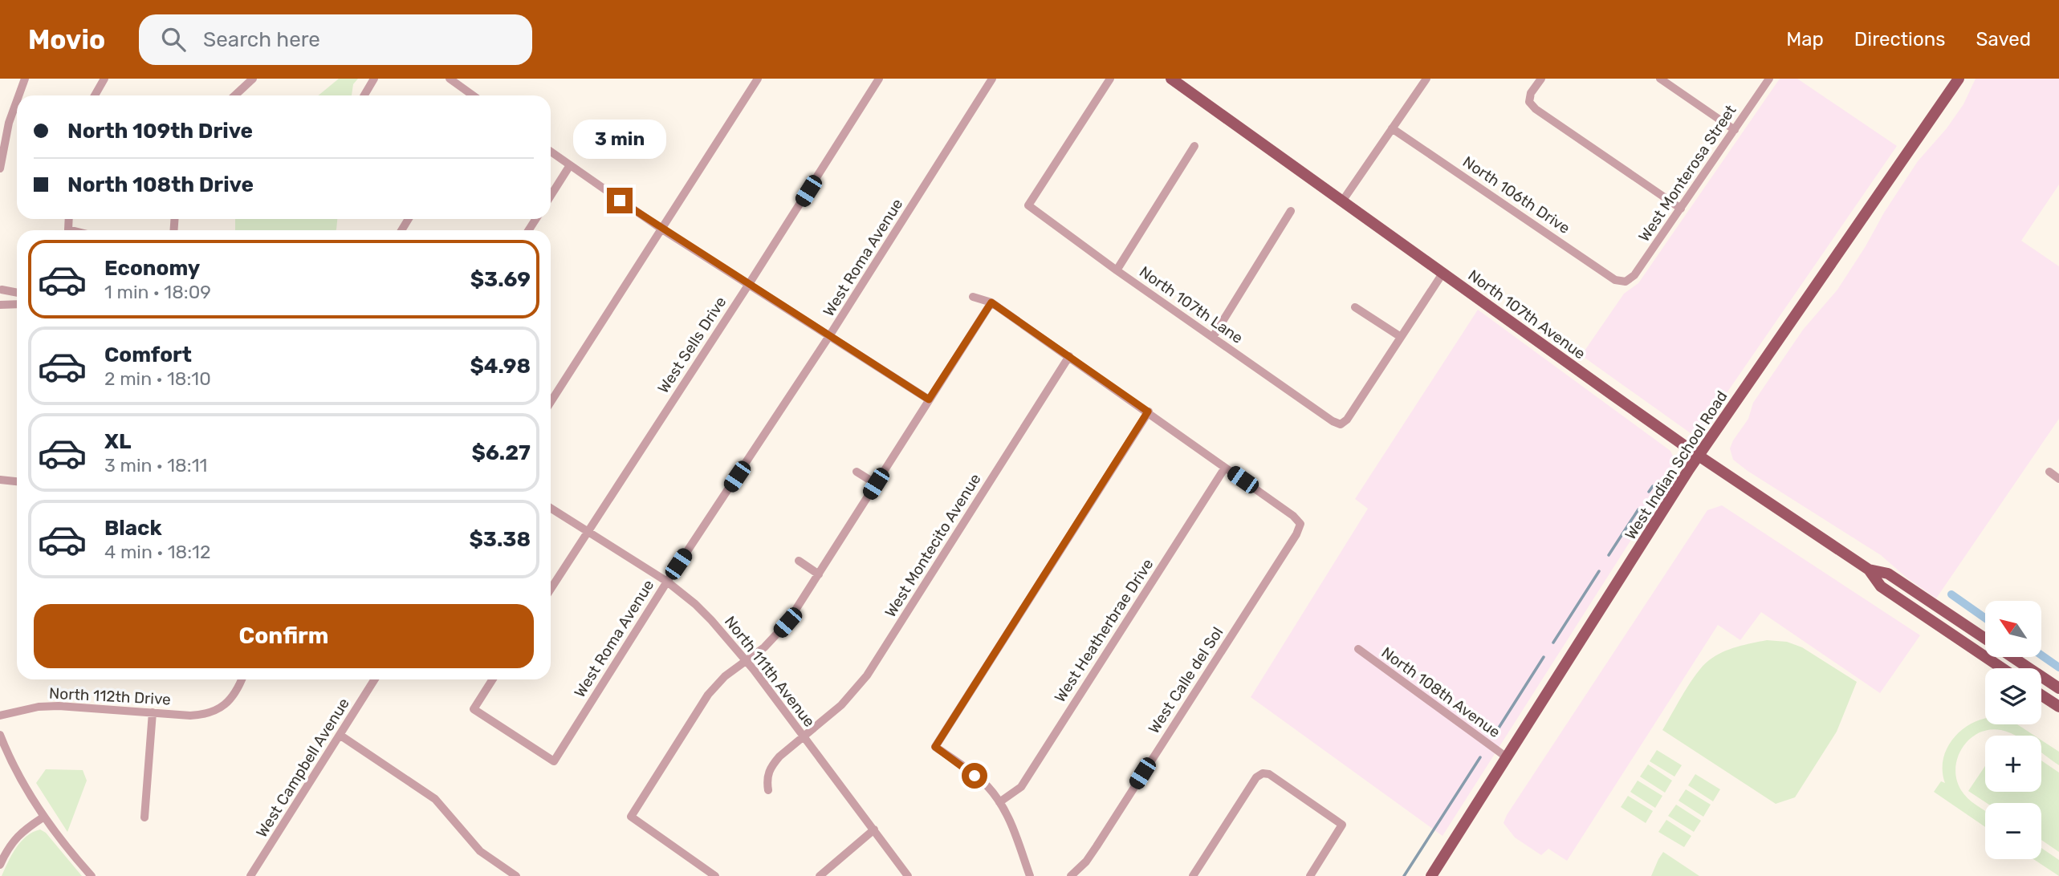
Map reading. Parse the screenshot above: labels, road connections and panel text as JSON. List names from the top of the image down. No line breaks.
{"streets":{"main road":["North 107th Avenue","West Indian School Road"],"street":["West Monterosa Street","North 106th Drive","West Roma Avenue","North 107th Lane","West Sells Drive","West Montecito Avenue","West Heatherbrae Drive","North 111th Avenue","West Calle del Sol","North 108th Avenue","North 112th Drive","West Campbell Avenue"]},"crossings":[["West Monterosa Street","North 106th Drive"],["West Roma Avenue","North 111th Avenue"],["North 107th Avenue","West Indian School Road"],["West Sells Drive","North 111th Avenue"],["West Indian School Road","North 108th Avenue"],["West Montecito Avenue","North 111th Avenue"],["West Heatherbrae Drive","West Calle del Sol"]],"north":"top left","page":{"header":"Movio","search":"Search here","nav":["Map","Directions","Saved"],"banner":["North 109th Drive","North 108th Drive"],"bubble":"3 min","list":[{"name":"Economy","note":"1 min · 18:09","value":"$3.69"},{"name":"Comfort","note":"2 min · 18:10","value":"$4.98"},{"name":"XL","note":"3 min · 18:11","value":"$6.27"},{"name":"Black","note":"4 min · 18:12","value":"$3.38"}],"buttons":"Confirm","map_buttons":["+","−"]}}
